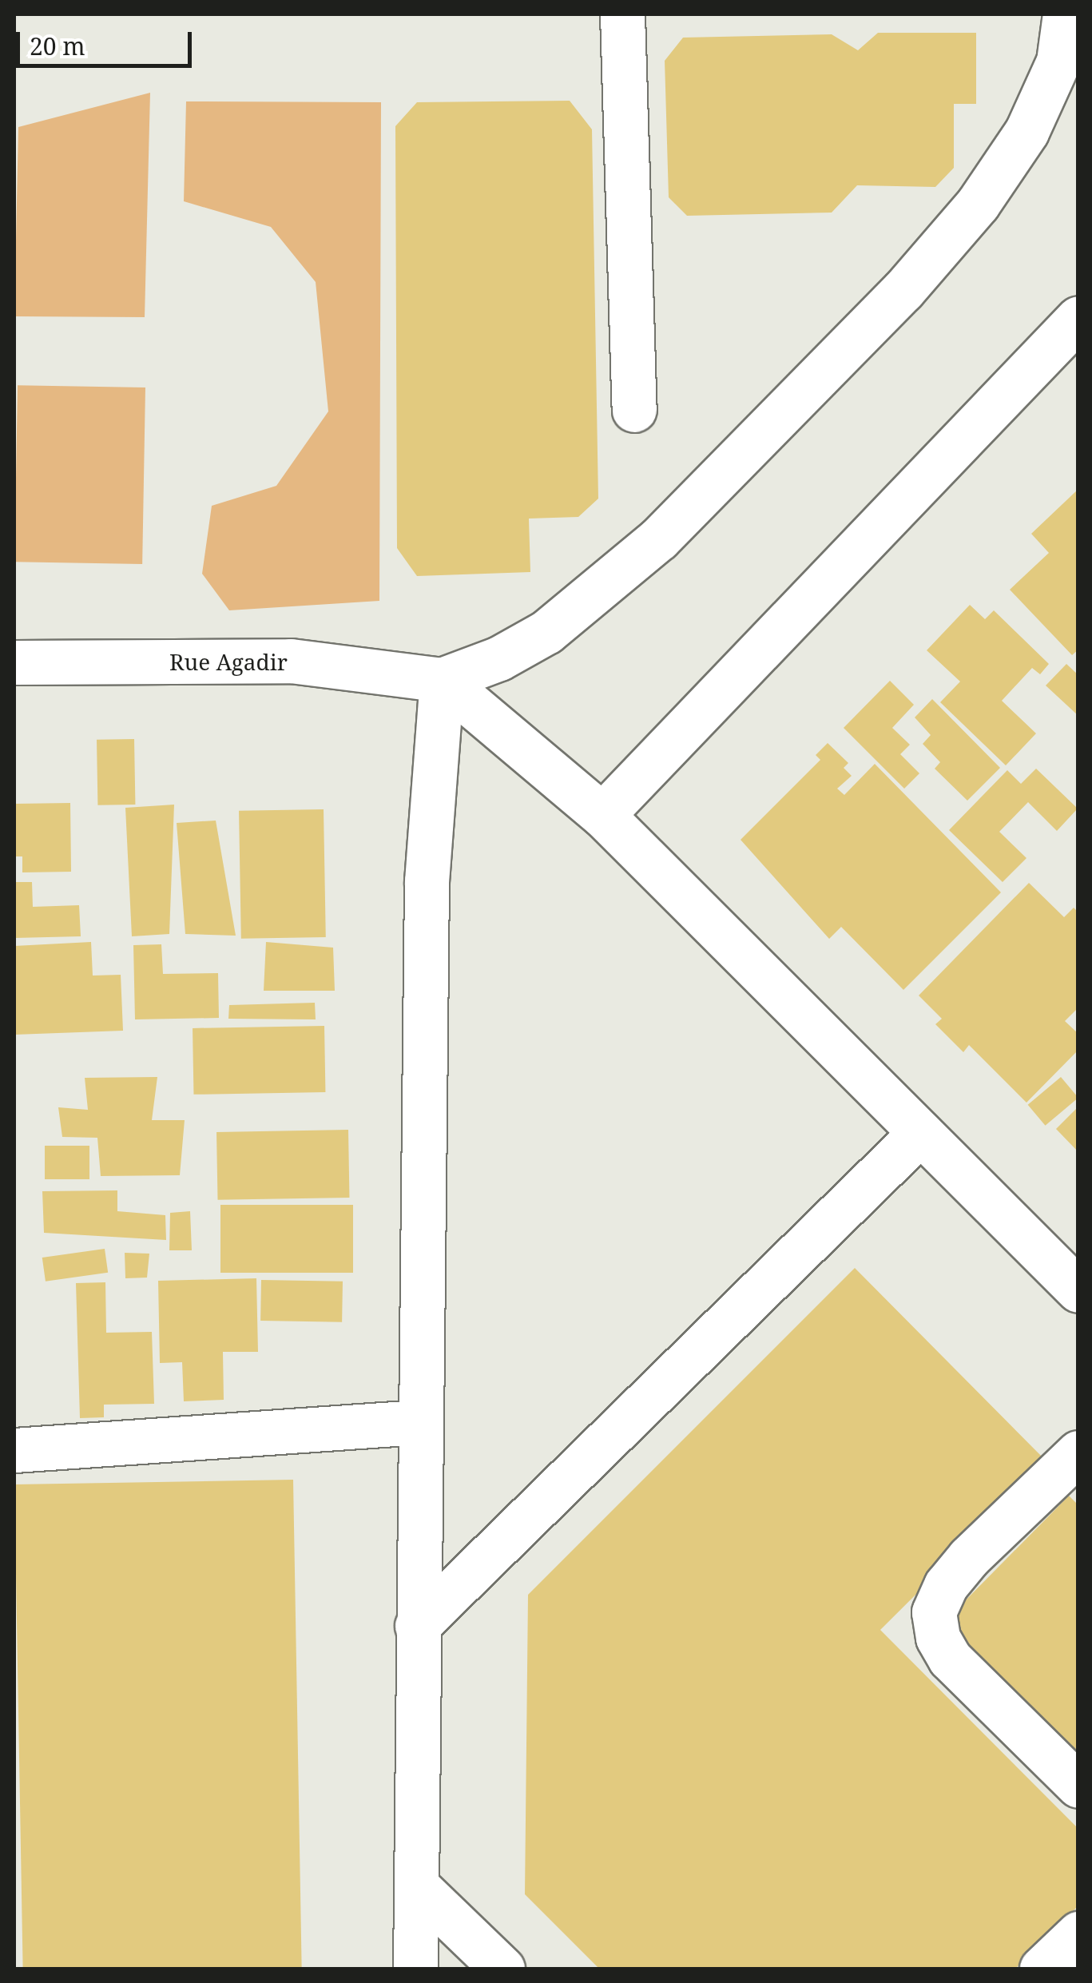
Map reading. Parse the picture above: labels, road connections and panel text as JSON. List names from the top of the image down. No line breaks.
{"streets":{"street":["Rue Agadir"]},"scale_bar":"20 m"}
